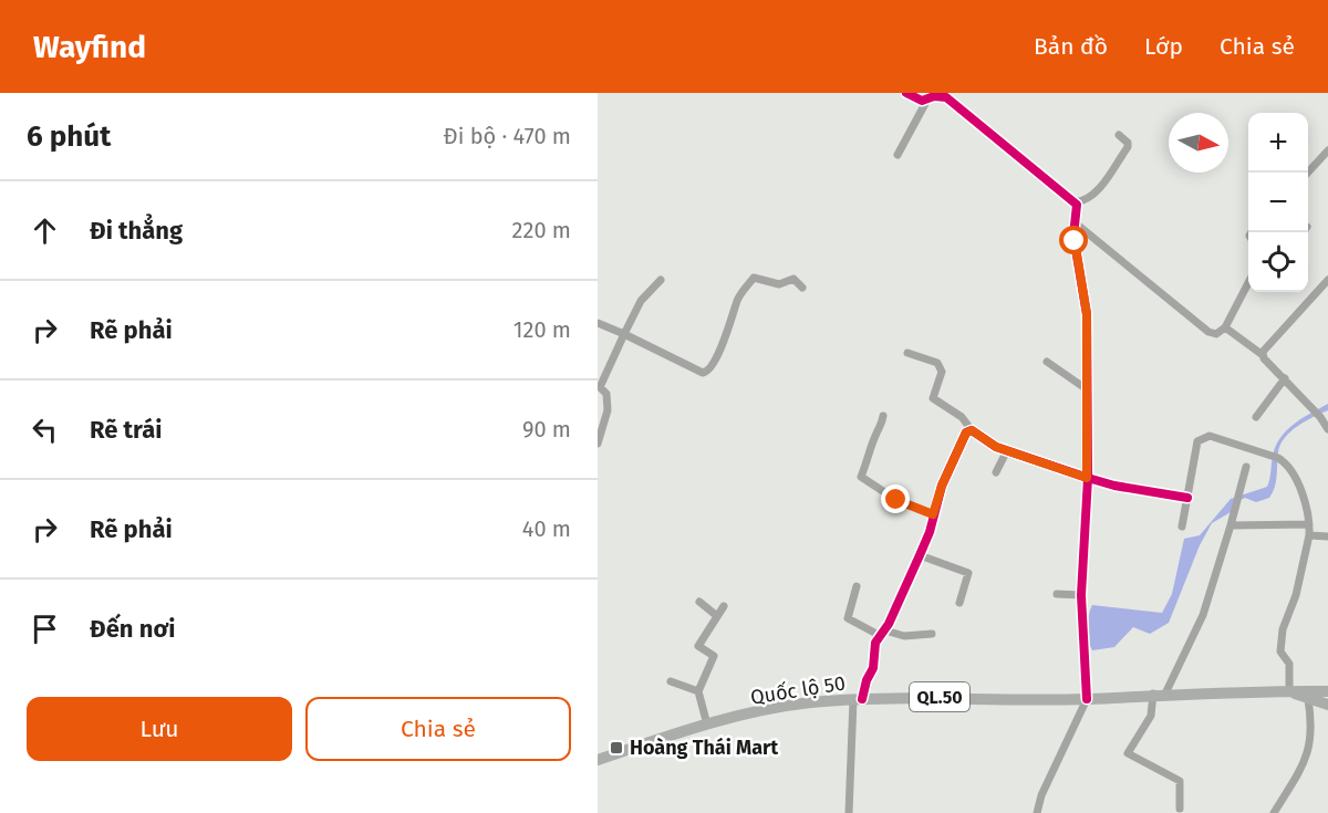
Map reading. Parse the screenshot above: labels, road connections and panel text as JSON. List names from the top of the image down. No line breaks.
{"streets":{"highway":["Quốc lộ 50","QL.50"]},"crossings":[["Quốc lộ 50","QL.50"]],"places":{"transit":["Hoàng Thái Mart"]},"north":"right","page":{"header":"Wayfind","nav":["Bản đồ","Lớp","Chia sẻ"],"heading":["6 phút","Đi bộ · 470 m"],"map_buttons":["+","−"],"list":[["Đi thẳng","220 m"],["Rẽ phải","120 m"],["Rẽ trái","90 m"],["Rẽ phải","40 m"],"Đến nơi"],"buttons":["Lưu","Chia sẻ"]}}
